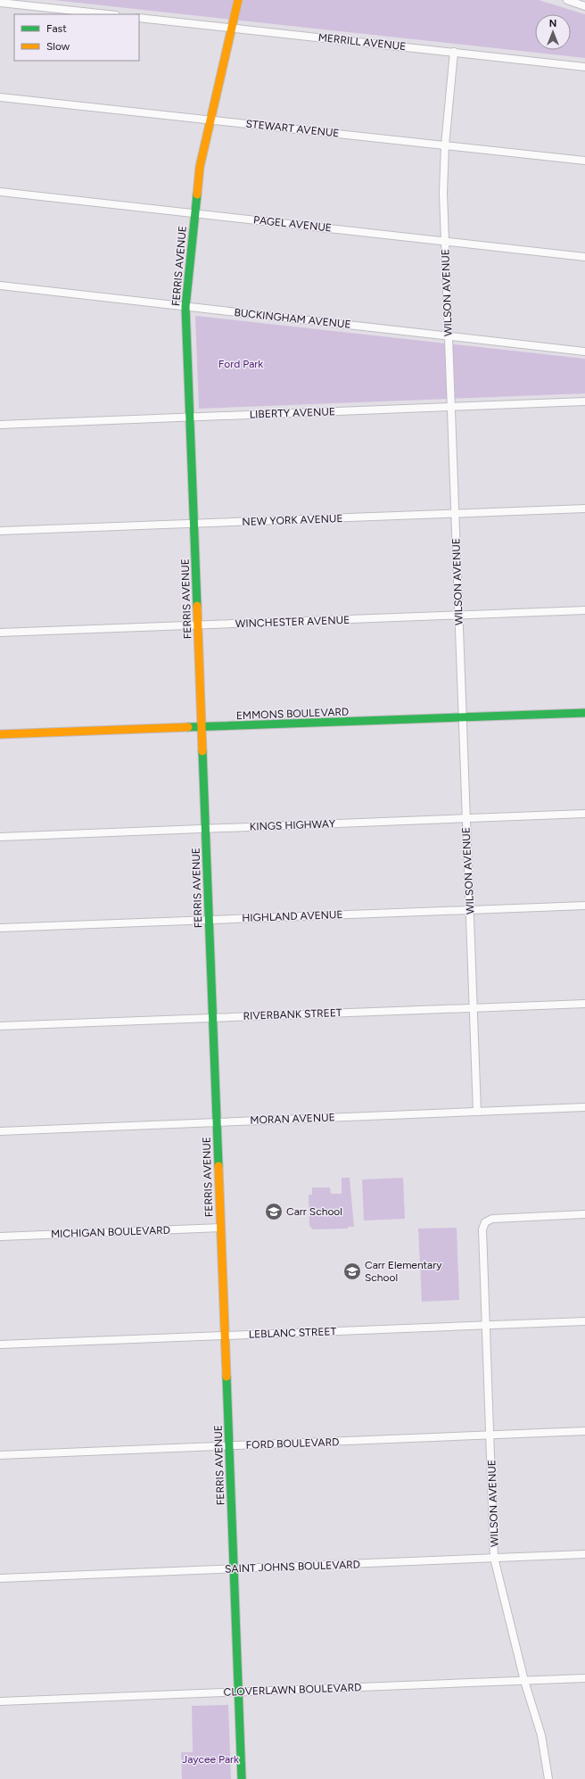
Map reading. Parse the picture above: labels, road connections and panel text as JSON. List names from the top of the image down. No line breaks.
{"streets":{"street":["MERRILL AVENUE","STEWART AVENUE","PAGEL AVENUE","FERRIS AVENUE","WILSON AVENUE","BUCKINGHAM AVENUE","LIBERTY AVENUE","NEW YORK AVENUE","WINCHESTER AVENUE","EMMONS BOULEVARD","KINGS HIGHWAY","HIGHLAND AVENUE","RIVERBANK STREET","MORAN AVENUE","MICHIGAN BOULEVARD","LEBLANC STREET","FORD BOULEVARD","SAINT JOHNS BOULEVARD","CLOVERLAWN BOULEVARD"]},"crossings":[["MERRILL AVENUE","FERRIS AVENUE"],["MERRILL AVENUE","WILSON AVENUE"],["STEWART AVENUE","FERRIS AVENUE"],["STEWART AVENUE","WILSON AVENUE"],["PAGEL AVENUE","FERRIS AVENUE"],["PAGEL AVENUE","WILSON AVENUE"],["FERRIS AVENUE","BUCKINGHAM AVENUE"],["FERRIS AVENUE","LIBERTY AVENUE"],["FERRIS AVENUE","NEW YORK AVENUE"],["FERRIS AVENUE","WINCHESTER AVENUE"],["FERRIS AVENUE","EMMONS BOULEVARD"],["FERRIS AVENUE","KINGS HIGHWAY"],["FERRIS AVENUE","HIGHLAND AVENUE"],["FERRIS AVENUE","RIVERBANK STREET"],["FERRIS AVENUE","MORAN AVENUE"],["FERRIS AVENUE","MICHIGAN BOULEVARD"],["FERRIS AVENUE","LEBLANC STREET"],["FERRIS AVENUE","FORD BOULEVARD"],["FERRIS AVENUE","SAINT JOHNS BOULEVARD"],["FERRIS AVENUE","CLOVERLAWN BOULEVARD"],["WILSON AVENUE","BUCKINGHAM AVENUE"],["WILSON AVENUE","LIBERTY AVENUE"],["WILSON AVENUE","NEW YORK AVENUE"],["WILSON AVENUE","WINCHESTER AVENUE"],["WILSON AVENUE","EMMONS BOULEVARD"],["WILSON AVENUE","KINGS HIGHWAY"],["WILSON AVENUE","HIGHLAND AVENUE"],["WILSON AVENUE","RIVERBANK STREET"],["WILSON AVENUE","MORAN AVENUE"],["WILSON AVENUE","LEBLANC STREET"],["WILSON AVENUE","FORD BOULEVARD"],["WILSON AVENUE","SAINT JOHNS BOULEVARD"],["WILSON AVENUE","CLOVERLAWN BOULEVARD"]],"parks":["Ford Park","Jaycee Park"],"places":{"school or university":["Carr School","Carr Elementary School"]},"legend":["Fast","Slow"],"north":"top"}
